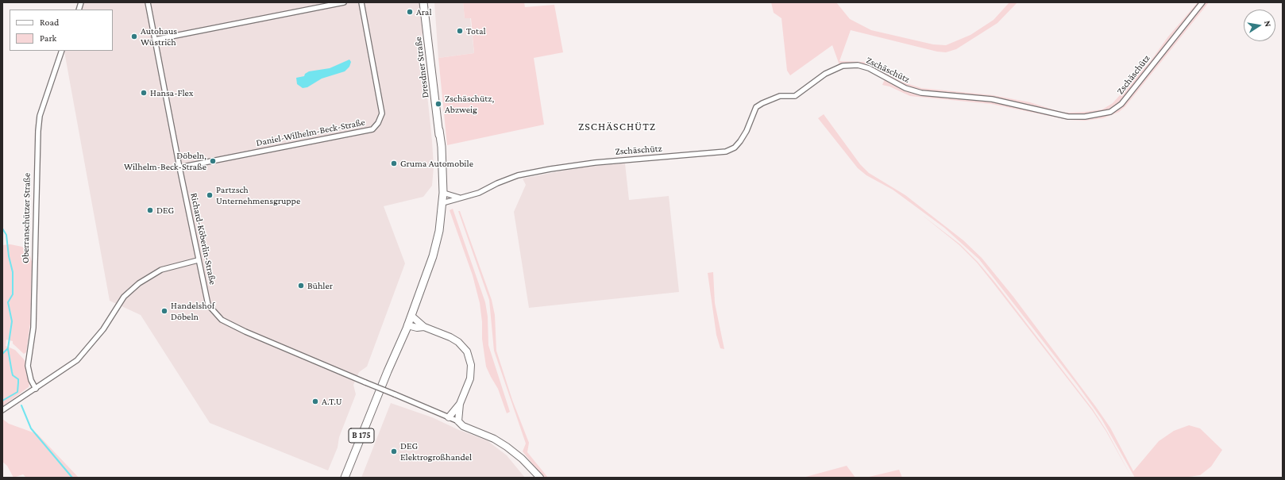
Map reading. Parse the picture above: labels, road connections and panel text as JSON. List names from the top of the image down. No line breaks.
{"streets":{"main road":["Dresdner Straße","B 175"],"street":["Zschäschütz","Daniel-Wilhelm-Beck-Straße","Oberranschützer Straße","Richard-Köberlin-Straße"]},"crossings":[["Dresdner Straße","Zschäschütz"],["Dresdner Straße","B 175"],["Zschäschütz","B 175"],["Daniel-Wilhelm-Beck-Straße","Richard-Köberlin-Straße"]],"districts":["ZSCHÄSCHÜTZ"],"places":["Aral","Total","Autohaus Wüstrich","Hansa-Flex","Zschäschütz, Abzweig","Döbeln, Wilhelm-Beck-Straße","Gruma Automobile","Partzsch Unternehmensgruppe","DEG","Bühler","Handelshof Döbeln","A.T.U","DEG Elektrogroßhandel"],"legend":["Road","Park"],"north":"right"}
